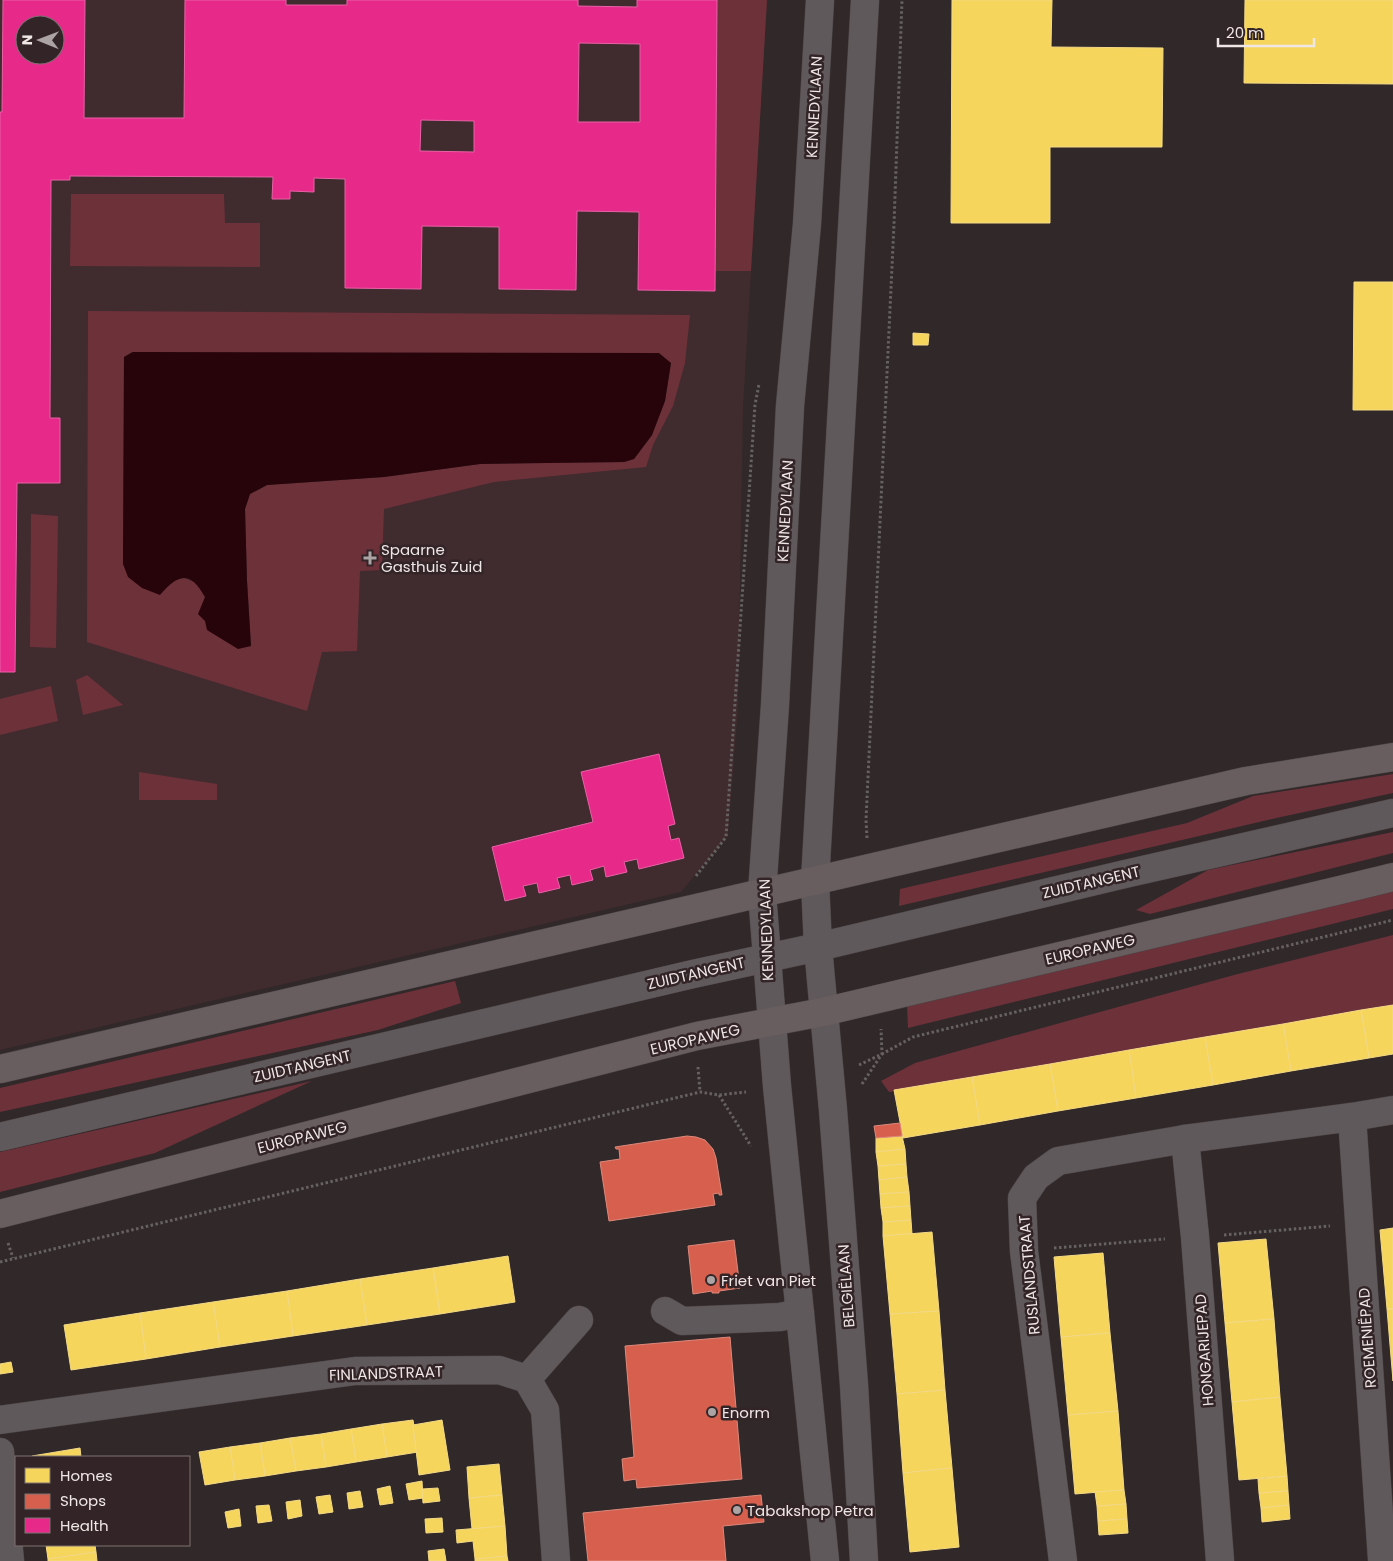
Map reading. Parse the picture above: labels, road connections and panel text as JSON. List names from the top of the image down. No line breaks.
{"streets":{"main road":["EUROPAWEG"],"street":["KENNEDYLAAN","ZUIDTANGENT","RUSLANDSTRAAT","BELGIËLAAN","ROEMENIËPAD","HONGARIJEPAD","FINLANDSTRAAT"]},"crossings":[["KENNEDYLAAN","ZUIDTANGENT"],["KENNEDYLAAN","EUROPAWEG"],["EUROPAWEG","BELGIËLAAN"],["RUSLANDSTRAAT","ROEMENIËPAD"],["RUSLANDSTRAAT","HONGARIJEPAD"]],"places":{"health":["Spaarne Gasthuis Zuid"],"other":["Friet van Piet","Enorm","Tabakshop Petra"]},"legend":["Homes","Shops","Health"],"scale_bar":"20 m","north":"left"}
